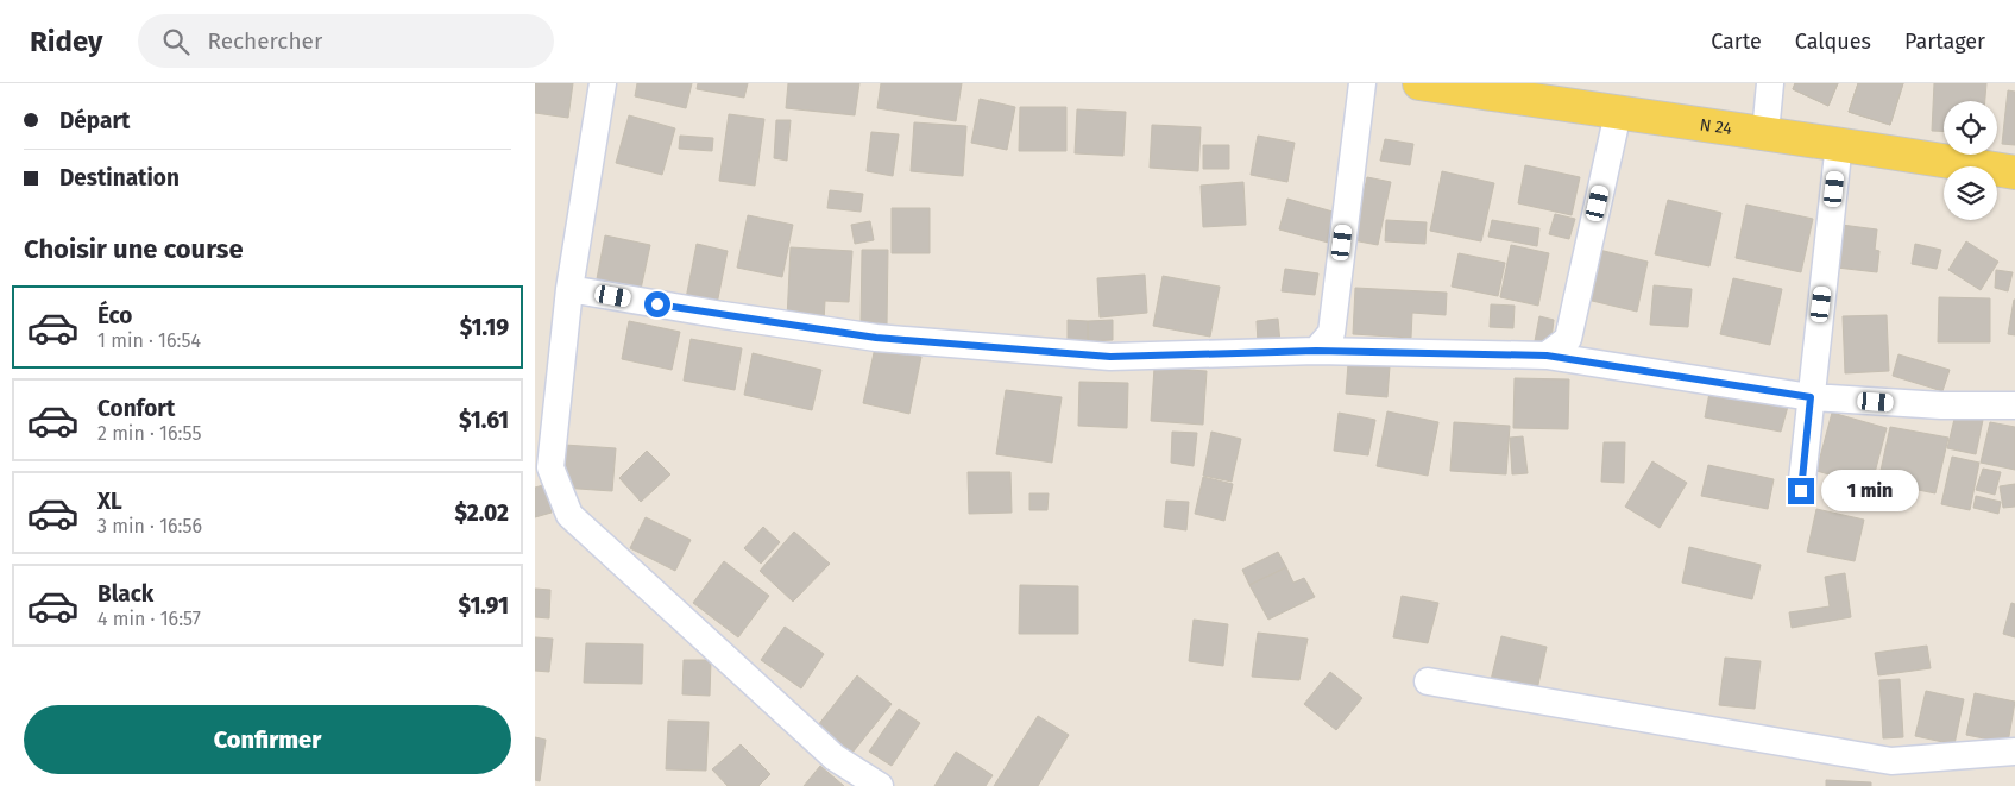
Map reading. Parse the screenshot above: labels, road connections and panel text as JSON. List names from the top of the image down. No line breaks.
{"streets":{"main road":["N 24"]},"page":{"header":"Ridey","search":"Rechercher","nav":["Carte","Calques","Partager"],"banner":["Départ","Destination"],"heading":"Choisir une course","list":[{"name":"Éco","note":"1 min · 16:54","value":"$1.19"},{"name":"Confort","note":"2 min · 16:55","value":"$1.61"},{"name":"XL","note":"3 min · 16:56","value":"$2.02"},{"name":"Black","note":"4 min · 16:57","value":"$1.91"}],"bubble":"1 min","buttons":"Confirmer"}}
